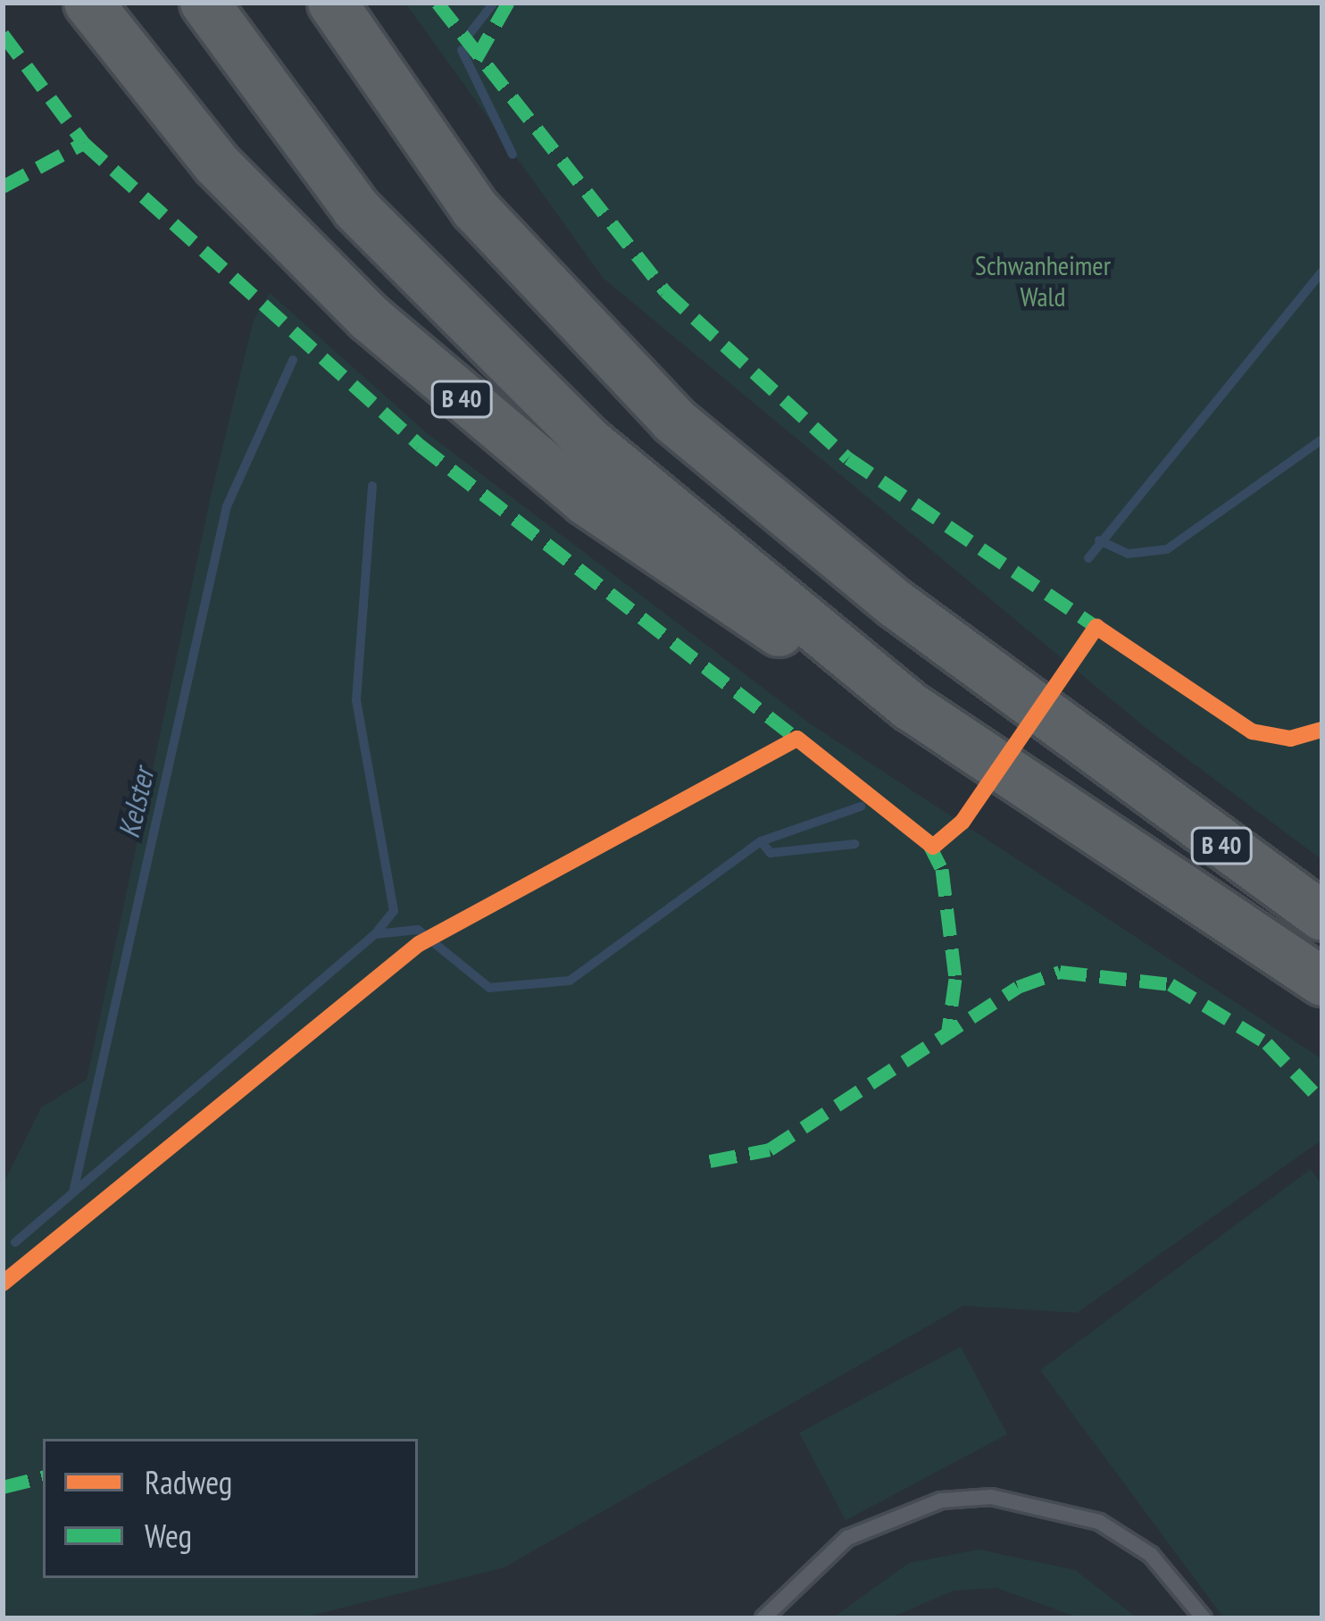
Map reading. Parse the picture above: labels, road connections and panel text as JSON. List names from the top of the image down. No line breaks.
{"streets":{"highway":["B 40"]},"water":["Kelster"],"parks":["Schwanheimer Wald"],"legend":["Radweg","Weg"]}
